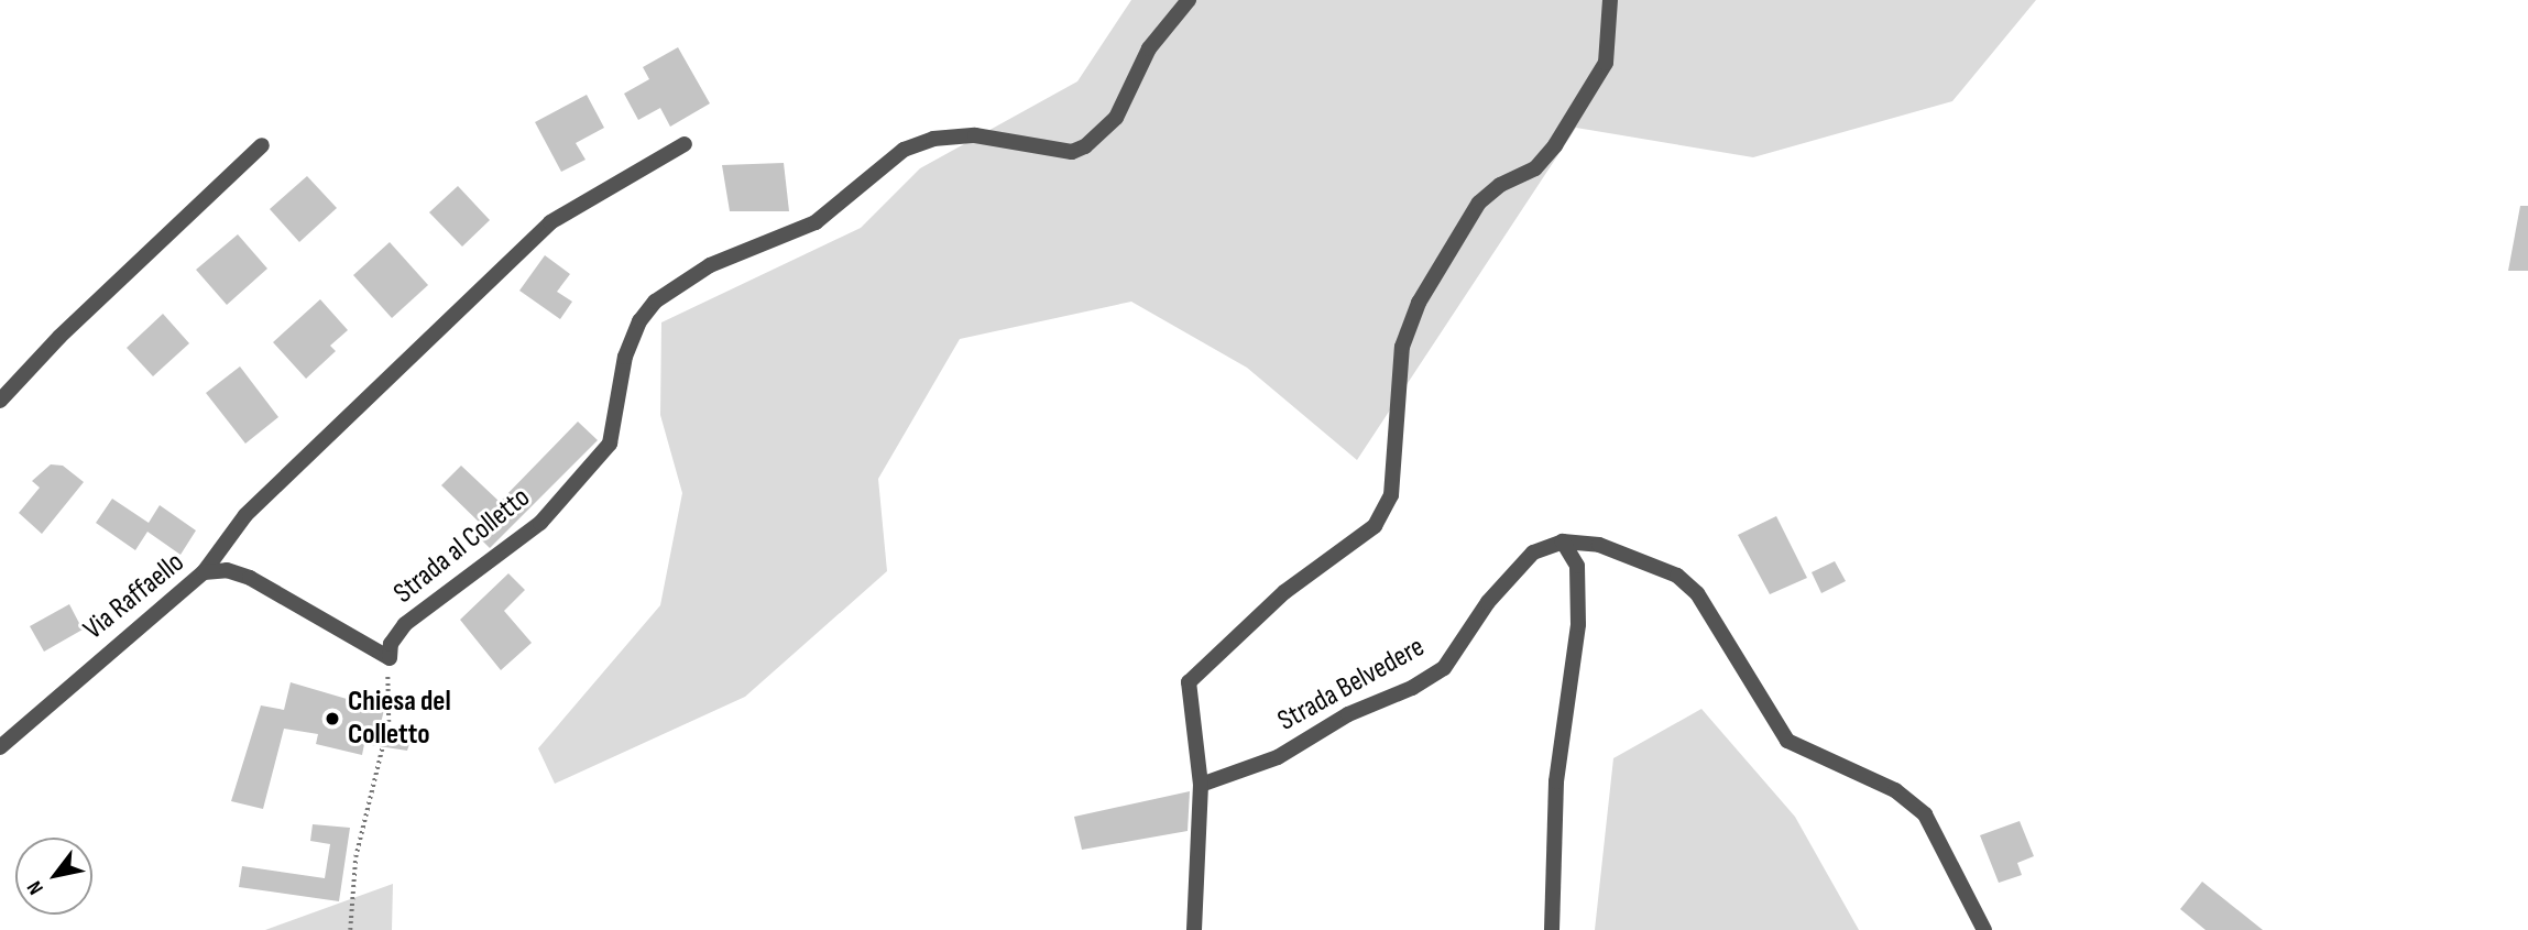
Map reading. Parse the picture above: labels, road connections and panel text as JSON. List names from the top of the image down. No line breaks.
{"streets":{"street":["Strada al Colletto","Via Raffaello","Strada Belvedere"]},"crossings":[["Strada al Colletto","Via Raffaello"]],"places":["Chiesa del Colletto"],"north":"bottom left"}
